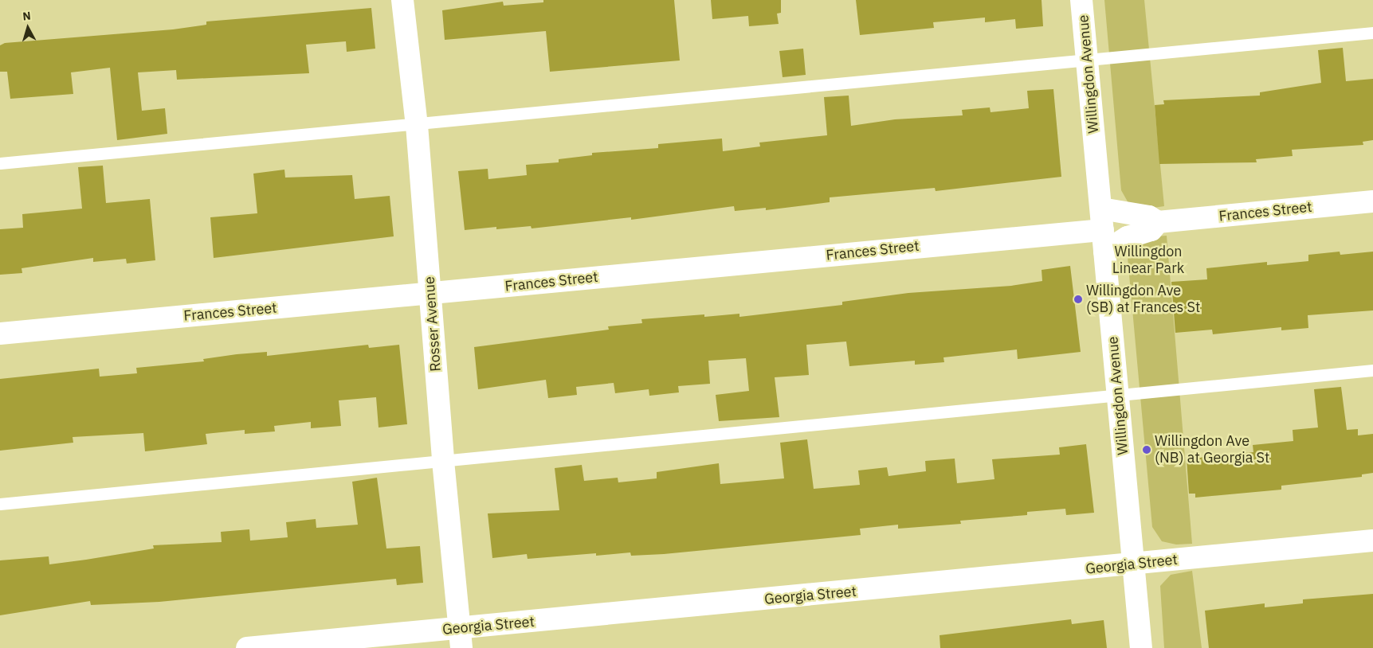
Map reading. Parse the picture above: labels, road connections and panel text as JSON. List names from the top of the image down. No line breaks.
{"streets":{"street":["Willingdon Avenue","Frances Street","Rosser Avenue","Georgia Street"]},"crossings":[["Willingdon Avenue","Frances Street"],["Willingdon Avenue","Georgia Street"],["Frances Street","Rosser Avenue"],["Rosser Avenue","Georgia Street"]],"parks":["Willingdon Linear Park"],"places":["Willingdon Ave (SB) at Frances St","Willingdon Ave (NB) at Georgia St"],"north":"top"}
